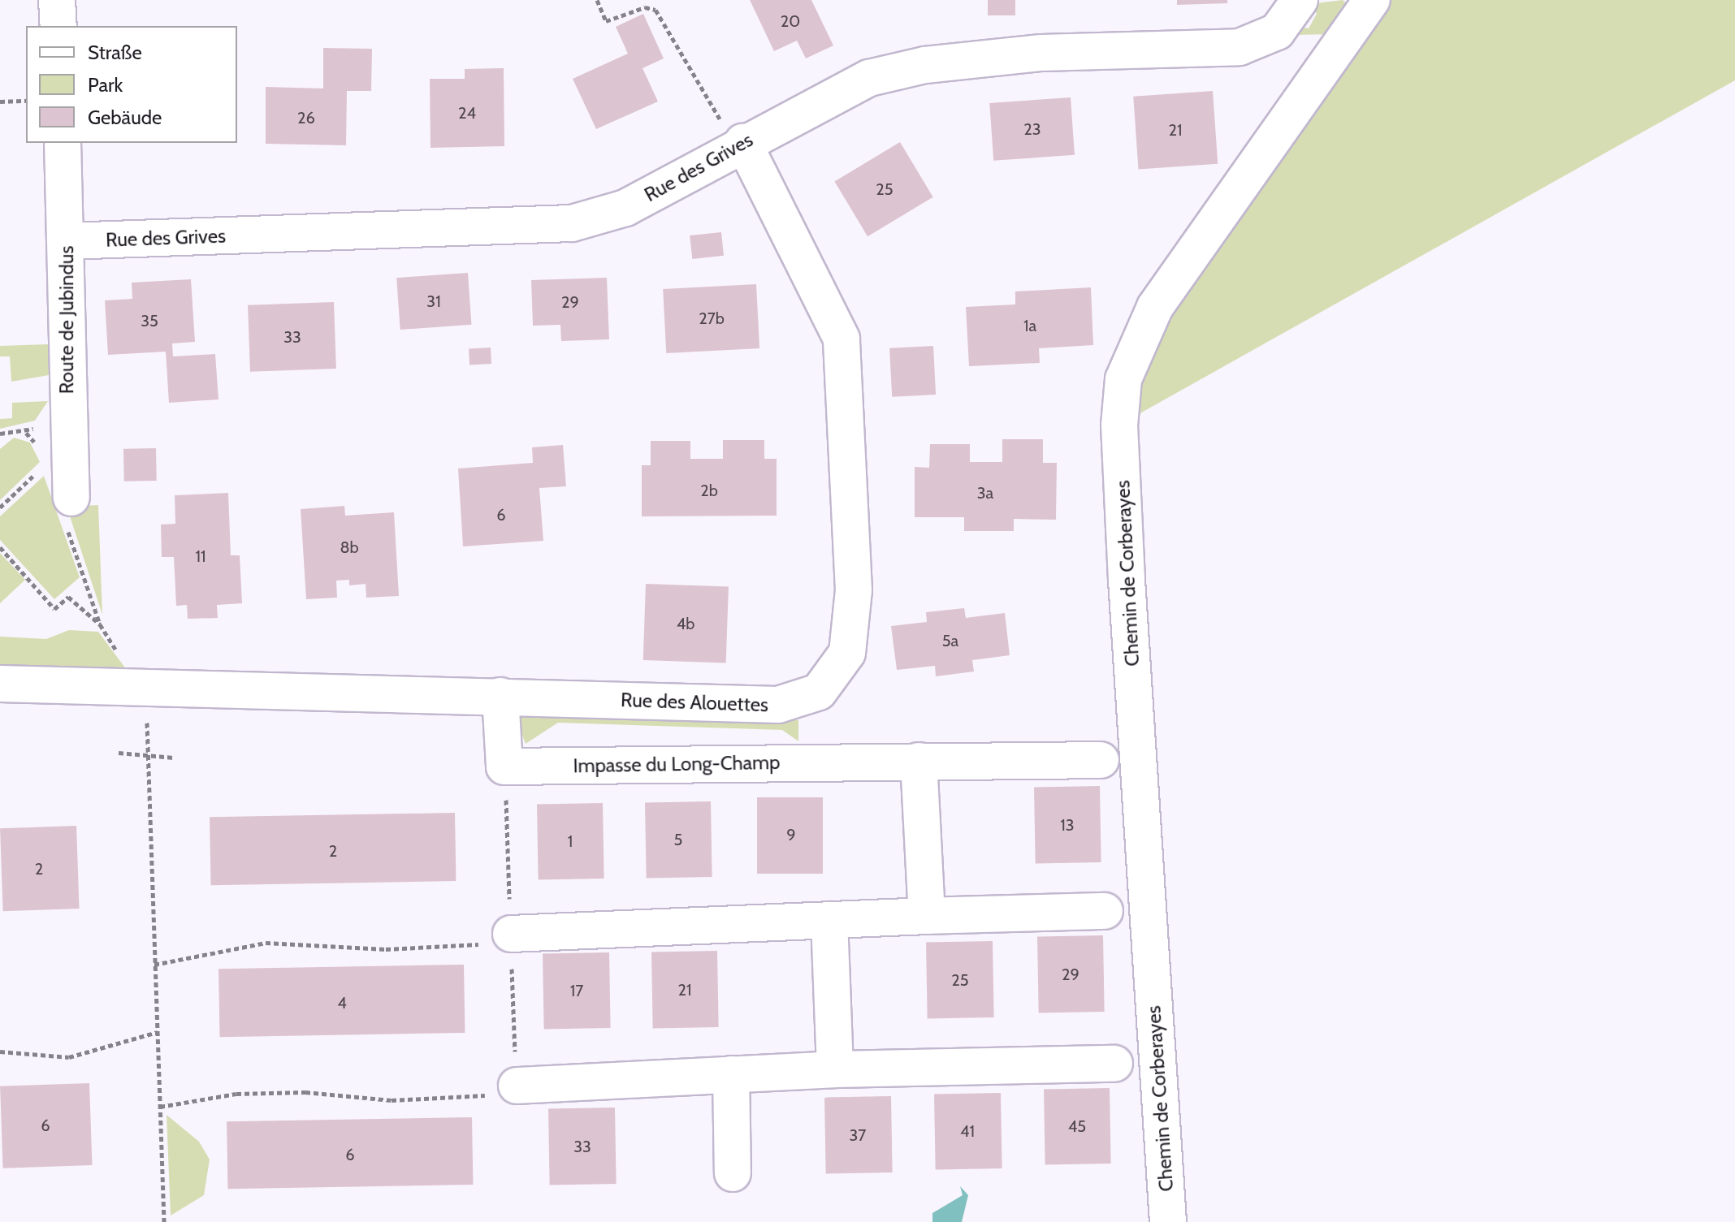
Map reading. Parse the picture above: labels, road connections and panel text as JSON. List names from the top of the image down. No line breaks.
{"streets":{"street":["Rue des Grives","Route de Jubindus","Chemin de Corberayes","Rue des Alouettes","Impasse du Long-Champ"]},"crossings":[["Rue des Grives","Route de Jubindus"],["Rue des Grives","Rue des Alouettes"],["Rue des Alouettes","Impasse du Long-Champ"]],"house_numbers":["20","24","26","23","21","25","31","29","27b","35","1a","33","2b","3a","6","8b","11","4b","5a","13","9","5","1","2","2","29","25","21","17","4","6","45","41","37","33","6"],"legend":["Straße","Park","Gebäude"]}
